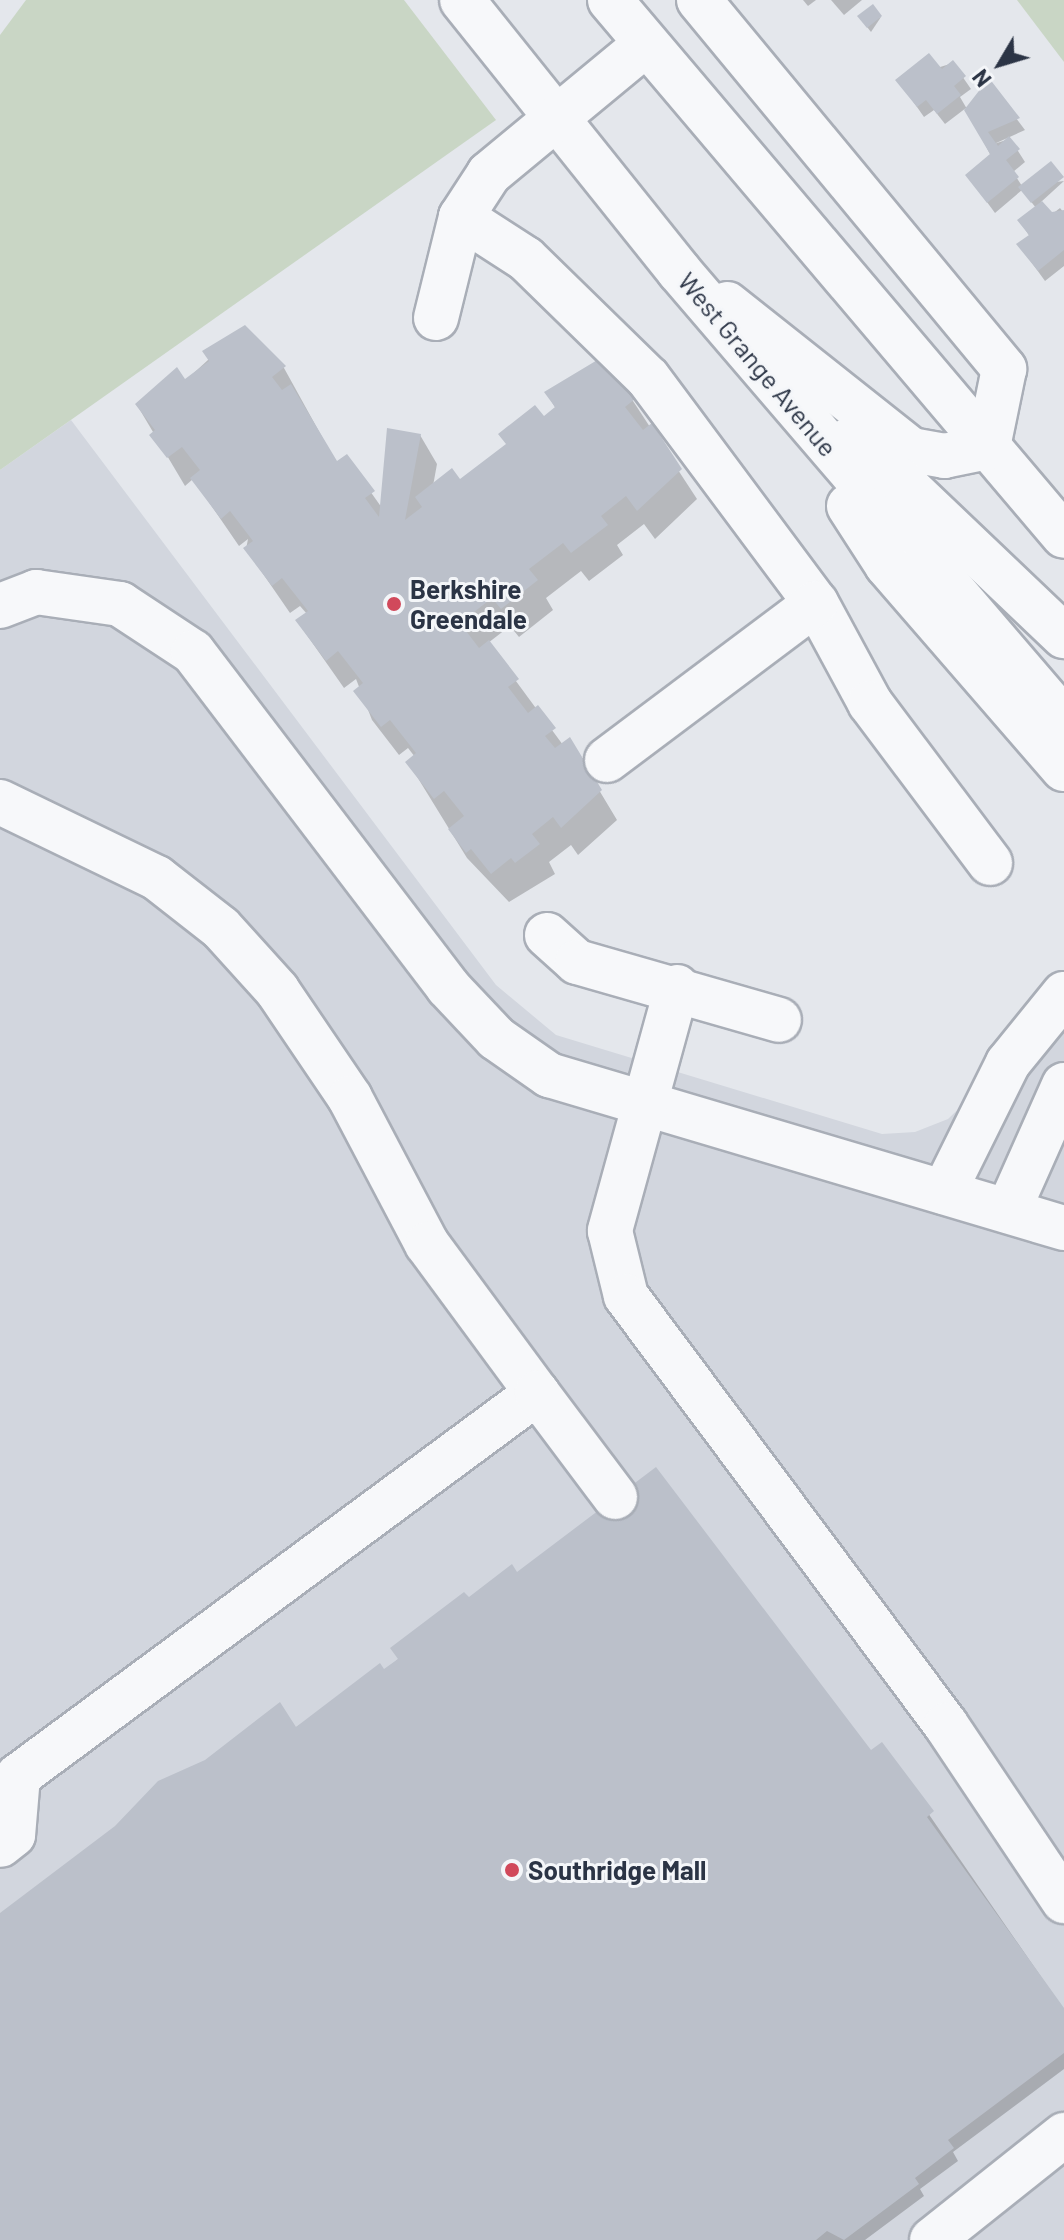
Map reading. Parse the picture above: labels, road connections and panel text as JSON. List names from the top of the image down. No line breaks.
{"streets":{"street":["West Grange Avenue"]},"places":["Berkshire Greendale","Southridge Mall"],"north":"bottom left"}
